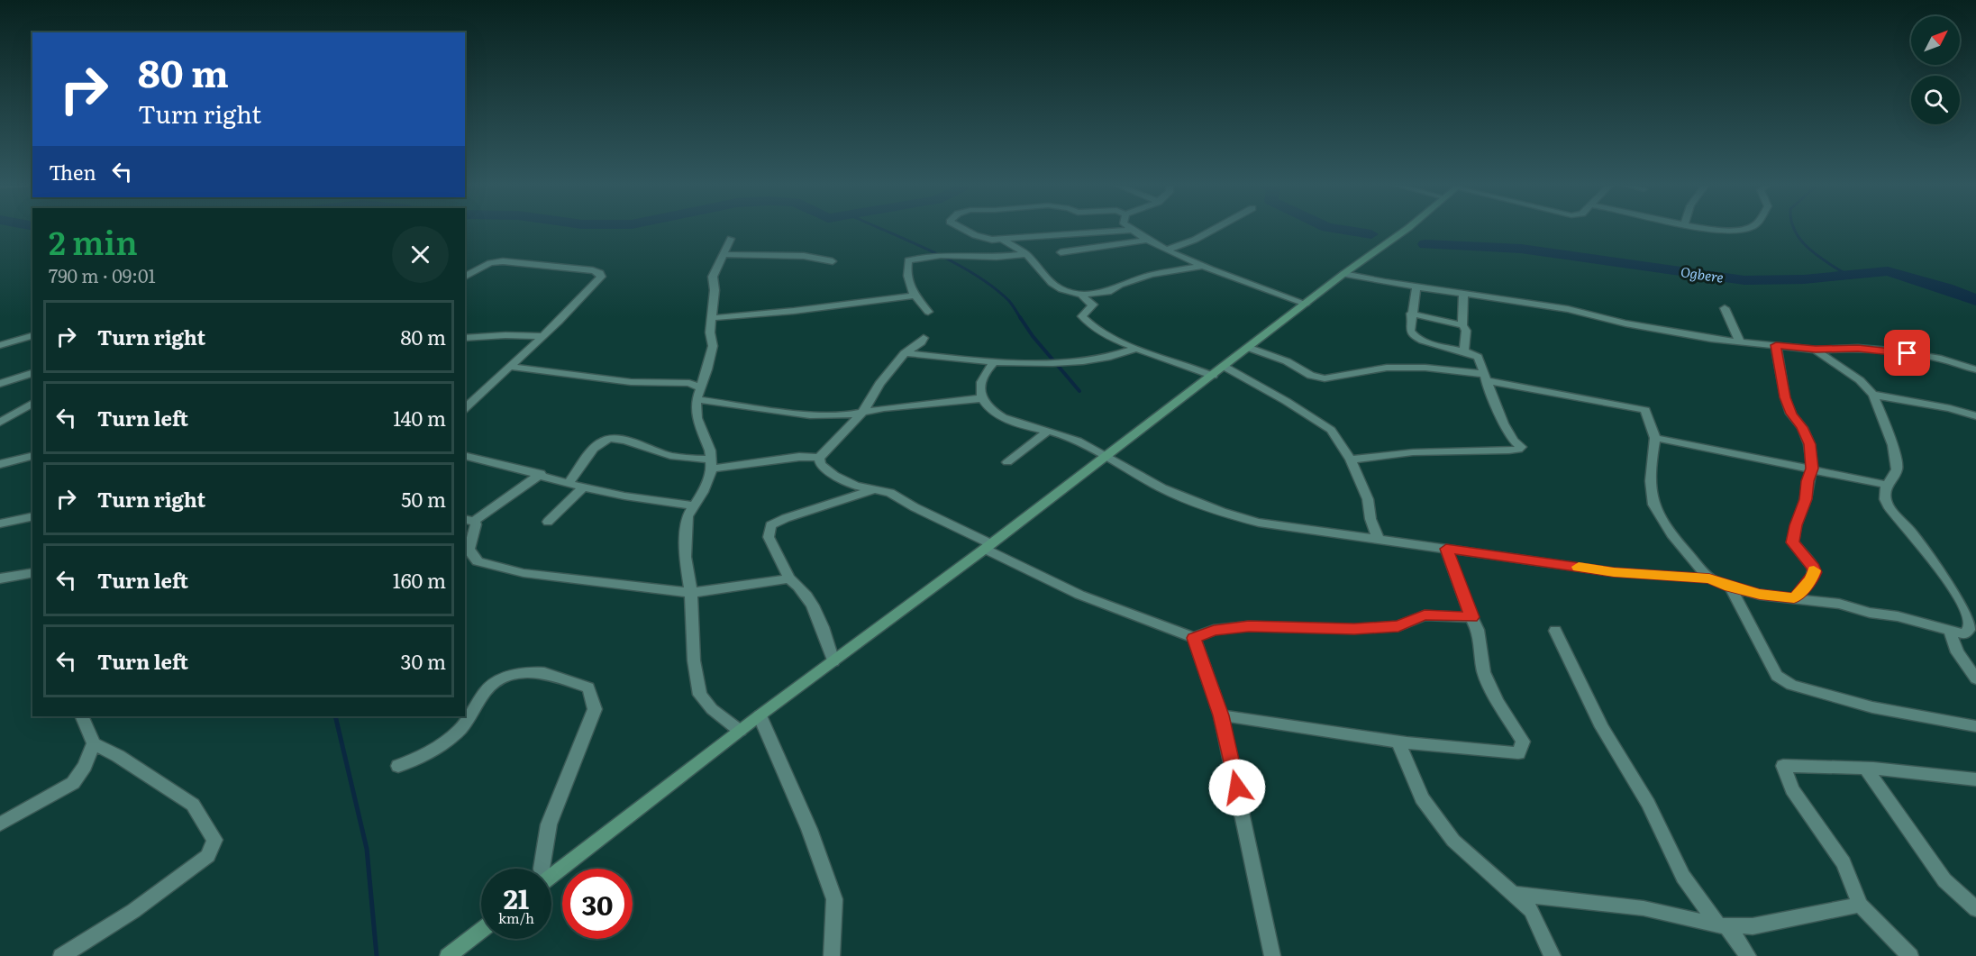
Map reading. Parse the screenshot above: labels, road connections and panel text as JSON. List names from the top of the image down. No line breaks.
{"water":["Ogbere"],"north":"top right","page":{"turn":["80 m","Turn right"],"then":"Then","heading":["2 min","790 m · 09:01"],"list":[{"name":"Turn right","value":"80 m"},{"name":"Turn left","value":"140 m"},{"name":"Turn right","value":"50 m"},{"name":"Turn left","value":"160 m"},{"name":"Turn left","value":"30 m"}],"speed":"21 km/h","limit":"30"}}
